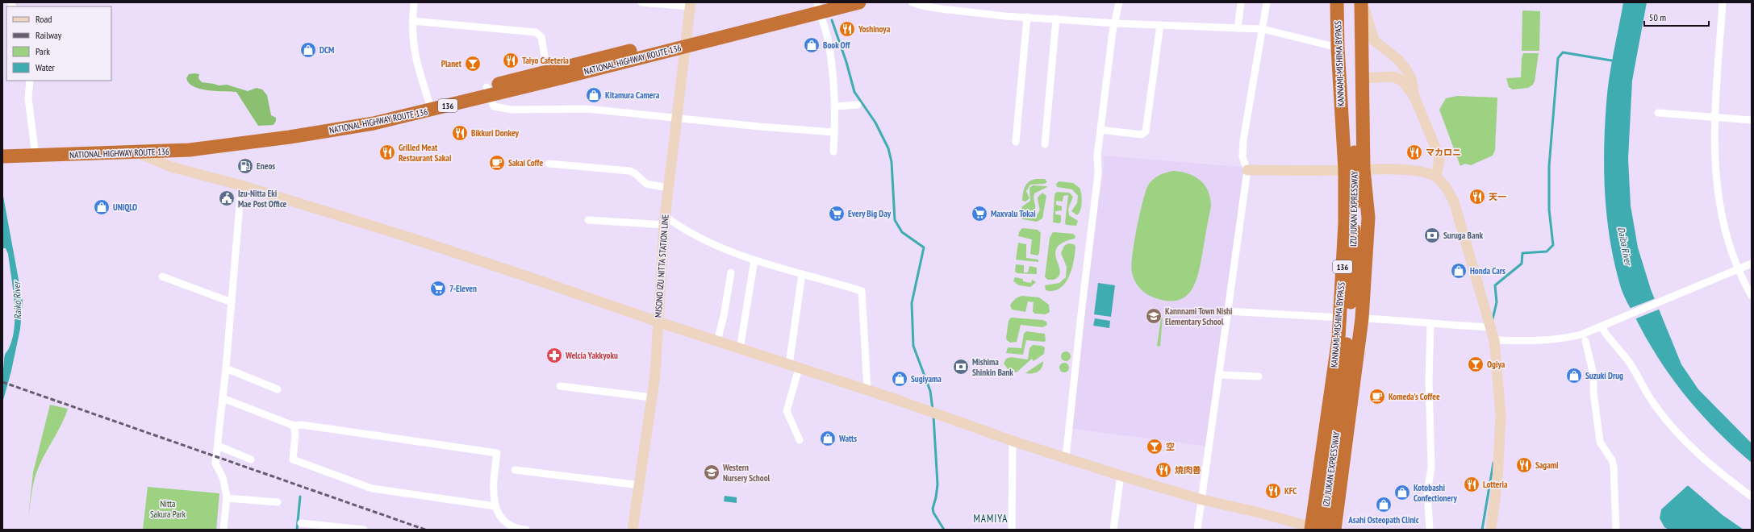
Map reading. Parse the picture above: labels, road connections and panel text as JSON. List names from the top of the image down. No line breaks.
{"streets":{"highway":["NATIONAL HIGHWAY ROUTE 136","KANNAMI-MISHIMA BYPASS","136","IZU JUKAN EXPRESSWAY"],"street":["MISONO IZU NITTA STATION LINE"]},"crossings":[["NATIONAL HIGHWAY ROUTE 136","MISONO IZU NITTA STATION LINE"],["KANNAMI-MISHIMA BYPASS","IZU JUKAN EXPRESSWAY"]],"districts":["MAMIYA"],"water":["Daiba River","Raiko River"],"parks":["Nitta Sakura Park"],"places":{"restaurant":["Yoshinoya","Taiyo Cafeteria","Bikkuri Donkey","Grilled Meat Restaurant Sakai","マカロニ","天一","Sagami","焼肉善","Lotteria","KFC"],"shop":["Book Off","DCM","Kitamura Camera","UNIQLO","Honda Cars","Suzuki Drug","Sugiyama","Watts","Kotobashi Confectionery","Asahi Osteopath Clinic"],"bar":["Planet","Ogiya","空"],"cafe":["Sakai Coffe","Komeda's Coffee"],"fuel station":["Eneos"],"public building":["Izu-Nitta Eki Mae Post Office"],"supermarket":["Every Big Day","Maxvalu Tokai","7-Eleven"],"bank":["Suruga Bank","Mishima Shinkin Bank"],"school or university":["Kannnami Town Nishi Elementary School","Western Nursery School"],"pharmacy":["Welcia Yakkyoku"]},"legend":["Road","Railway","Park","Water"],"scale_bar":"50 m"}
